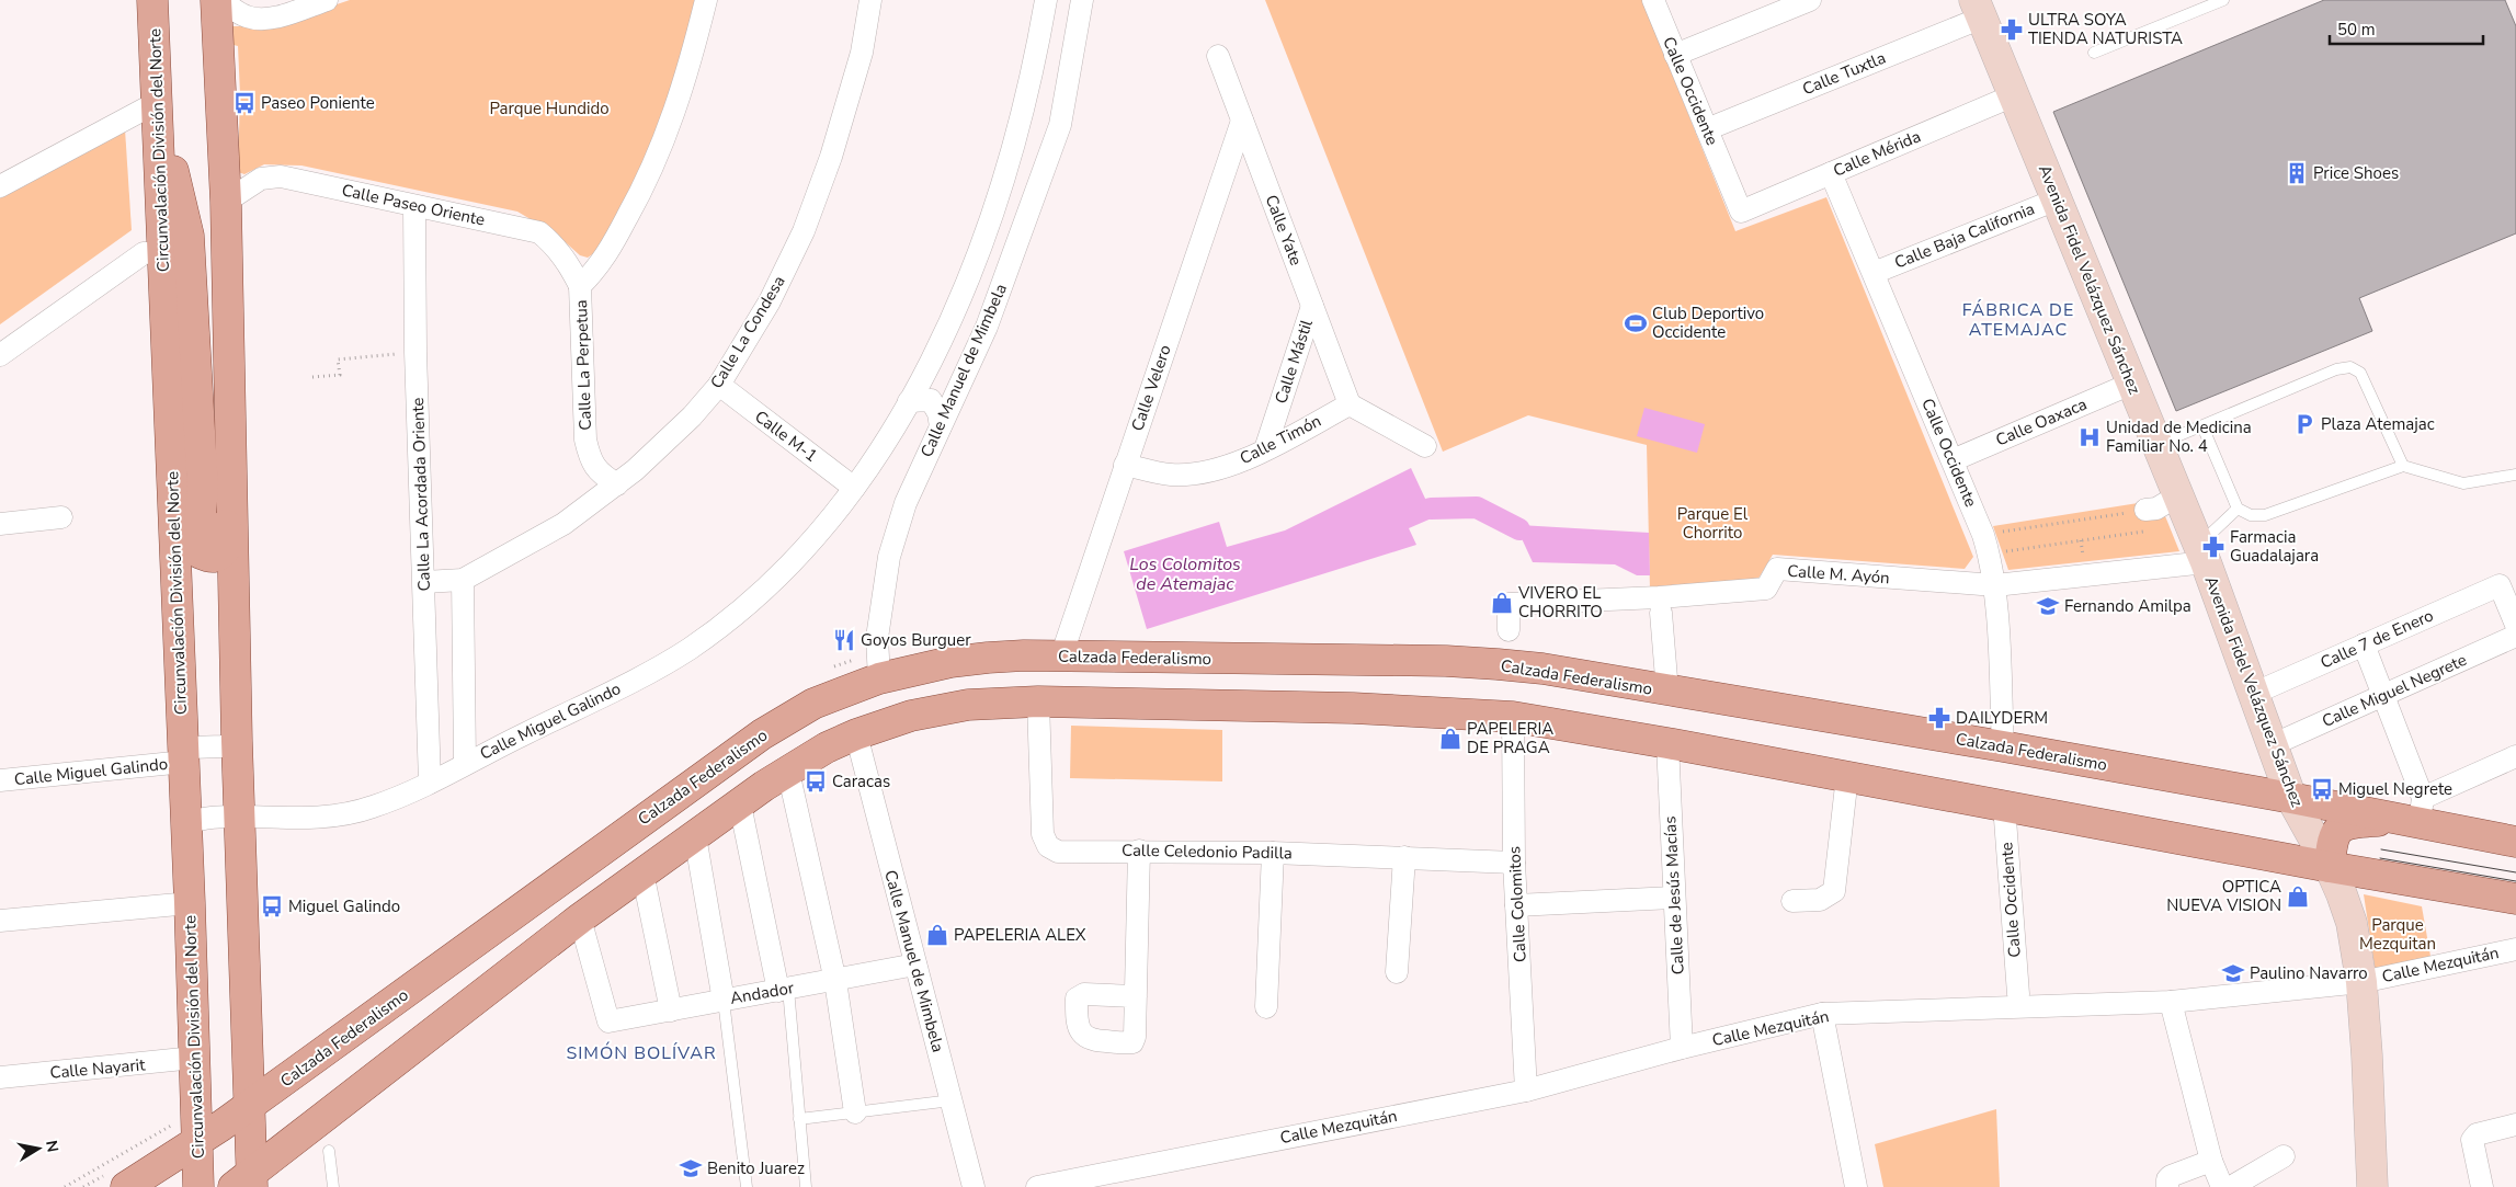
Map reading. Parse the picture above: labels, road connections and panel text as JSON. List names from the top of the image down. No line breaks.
{"streets":{"main road":["Circunvalación División del Norte","Avenida Fidel Velázquez Sánchez","Calzada Federalismo"],"street":["Calle Tuxtla","Calle Occidente","Calle Mérida","Calle Paseo Oriente","Calle Yate","Calle Baja California","Calle La Condesa","Calle Mástil","Calle La Perpetua","Calle Manuel de Mimbela","Calle Velero","Calle Oaxaca","Calle M-1","Calle Timón","Calle La Acordada Oriente","Calle M. Ayón","Calle 7 de Enero","Calle Miguel Negrete","Calle Miguel Galindo","Calle Celedonio Padilla","Calle de Jesús Macías","Calle Colomitos","Calle Mezquitán","Andador","Calle Nayarit"]},"crossings":[["Calle Tuxtla","Calle Occidente"],["Calle Tuxtla","Avenida Fidel Velázquez Sánchez"],["Calle Occidente","Calle Mérida"],["Calle Occidente","Calle Baja California"],["Calle Occidente","Calle Oaxaca"],["Calle Occidente","Calle M. Ayón"],["Calle Occidente","Calzada Federalismo"],["Circunvalación División del Norte","Calzada Federalismo"],["Circunvalación División del Norte","Calle Miguel Galindo"],["Circunvalación División del Norte","Calle Nayarit"],["Calle Mérida","Avenida Fidel Velázquez Sánchez"],["Calle Paseo Oriente","Calle La Perpetua"],["Calle Paseo Oriente","Calle La Acordada Oriente"],["Calle Yate","Calle Mástil"],["Calle Yate","Calle Velero"],["Calle Yate","Calle Timón"],["Calle Baja California","Avenida Fidel Velázquez Sánchez"],["Avenida Fidel Velázquez Sánchez","Calle Oaxaca"],["Avenida Fidel Velázquez Sánchez","Calle M. Ayón"],["Avenida Fidel Velázquez Sánchez","Calle 7 de Enero"],["Avenida Fidel Velázquez Sánchez","Calzada Federalismo"],["Avenida Fidel Velázquez Sánchez","Calle Miguel Negrete"],["Avenida Fidel Velázquez Sánchez","Calle Mezquitán"],["Calle La Condesa","Calle La Perpetua"],["Calle La Condesa","Calle M-1"],["Calle La Condesa","Calle La Acordada Oriente"],["Calle Mástil","Calle Timón"],["Calle Manuel de Mimbela","Calle M-1"],["Calle Manuel de Mimbela","Calzada Federalismo"],["Calle Manuel de Mimbela","Calle Miguel Galindo"],["Calle Manuel de Mimbela","Andador"],["Calle Velero","Calle Timón"],["Calle Velero","Calzada Federalismo"],["Calle M-1","Calle Miguel Galindo"],["Calle La Acordada Oriente","Calle Miguel Galindo"],["Calle Celedonio Padilla","Calle Colomitos"],["Calle de Jesús Macías","Calle Mezquitán"],["Calle Colomitos","Calle Mezquitán"]],"districts":["FÁBRICA DE ATEMAJAC","SIMÓN BOLÍVAR"],"water":["Los Colomitos de Atemajac"],"parks":["Parque Hundido","Parque El Chorrito","Parque Mezquitan"],"places":{"pharmacy":["ULTRA SOYA TIENDA NATURISTA","Farmacia Guadalajara","DAILYDERM"],"bus stop":["Paseo Poniente","Caracas","Miguel Negrete","Miguel Galindo"],"building":["Price Shoes"],"sports":["Club Deportivo Occidente"],"parking":["Plaza Atemajac"],"hospital":["Unidad de Medicina Familiar No. 4"],"shop":["VIVERO EL CHORRITO","PAPELERIA DE PRAGA","OPTICA NUEVA VISION","PAPELERIA ALEX"],"school or university":["Fernando Amilpa","Paulino Navarro","Benito Juarez"],"restaurant":["Goyos Burguer"]},"scale_bar":"50 m","north":"right"}
